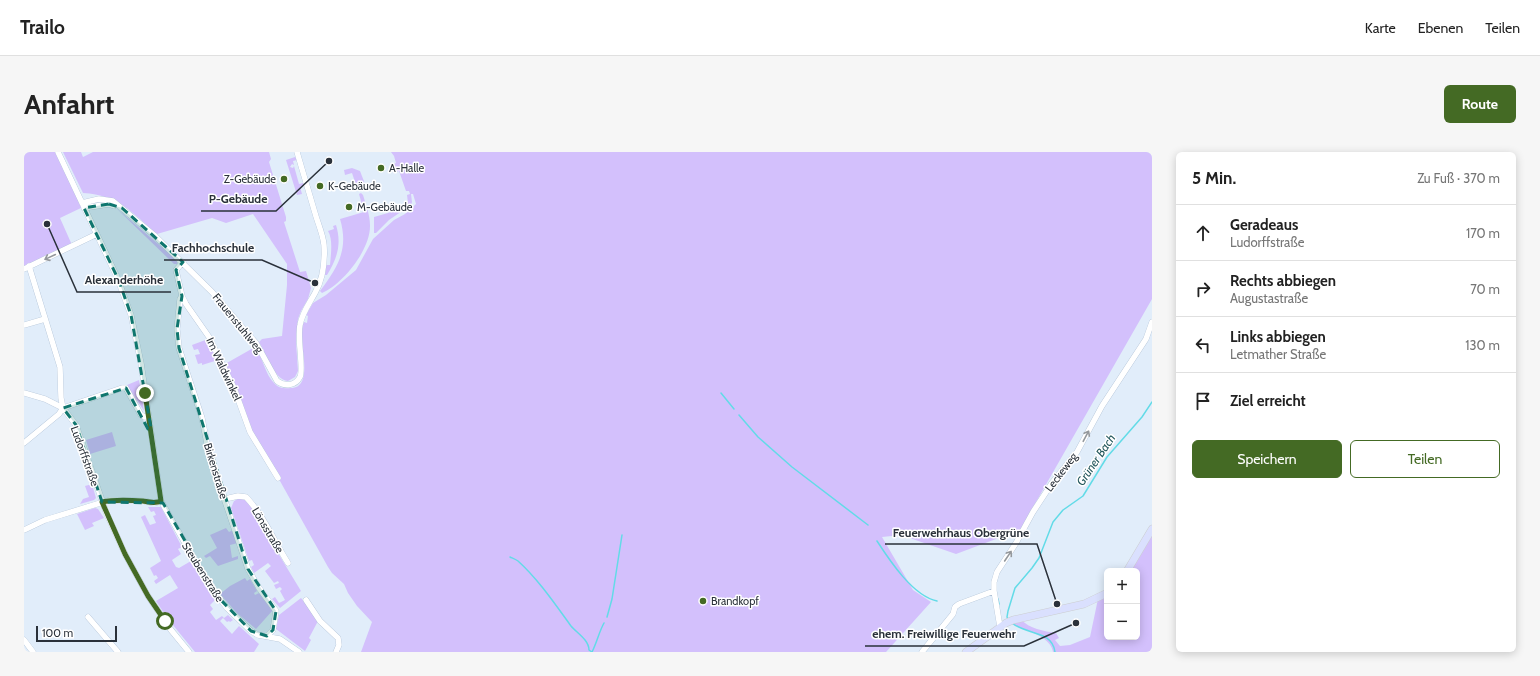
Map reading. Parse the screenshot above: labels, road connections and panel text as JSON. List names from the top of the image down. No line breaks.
{"streets":{"street":["Frauenstuhlweg","Im Waldwinkel","Ludorffstraße","Birkenstraße","Leckeweg","Lönsstraße","Steubenstraße"]},"crossings":[["Frauenstuhlweg","Im Waldwinkel"],["Im Waldwinkel","Birkenstraße"],["Birkenstraße","Lönsstraße"],["Birkenstraße","Steubenstraße"]],"one_way":["Leckeweg"],"water":["Grüner Bach"],"places":["P-Gebäude","A-Halle","Z-Gebäude","K-Gebäude","M-Gebäude","Alexanderhöhe","Fachhochschule","Brandkopf","Feuerwehrhaus Obergrüne","ehem. Freiwillige Feuerwehr"],"scale_bar":"100 m","page":{"header":"Trailo","nav":["Karte","Ebenen","Teilen"],"buttons":["Route",["Speichern","Teilen"]],"title":"Anfahrt","heading":["5 Min.","Zu Fuß · 370 m"],"list":[["Geradeaus","Ludorffstraße","170 m"],["Rechts abbiegen","Augustastraße","70 m"],["Links abbiegen","Letmather Straße","130 m"],"Ziel erreicht"],"map_buttons":["+","−"],"scale":"100 m"}}
